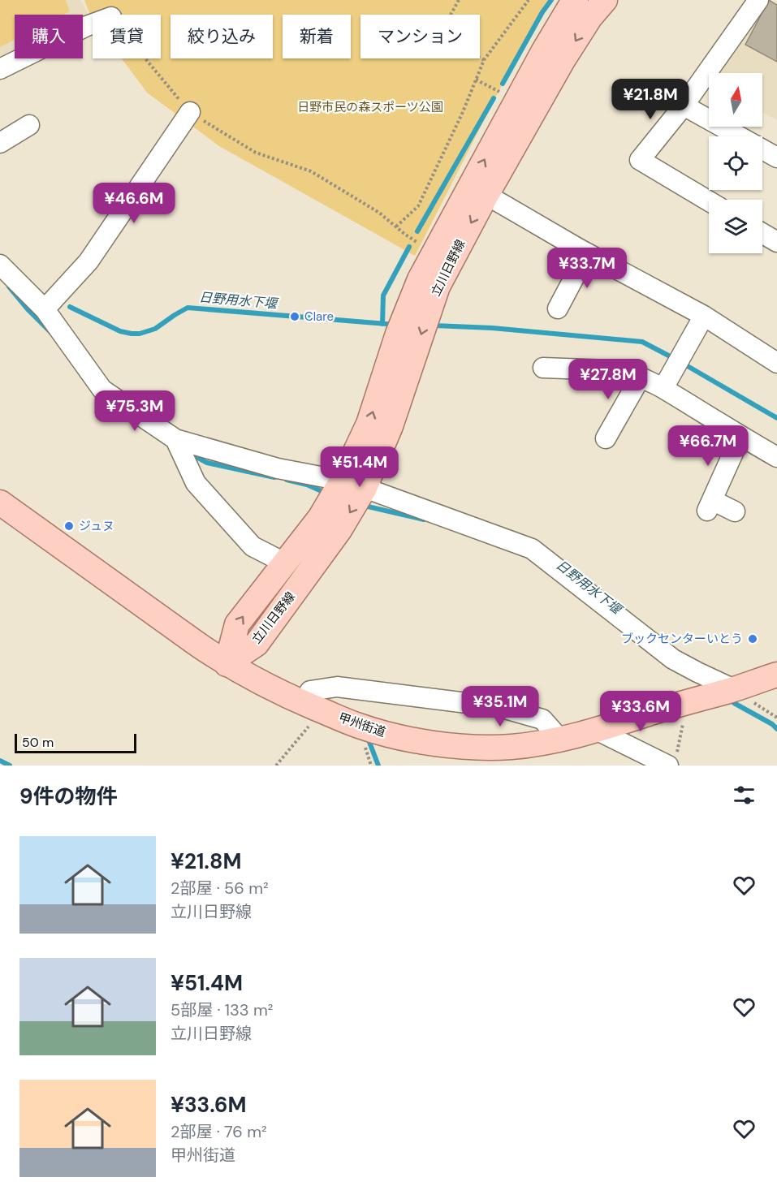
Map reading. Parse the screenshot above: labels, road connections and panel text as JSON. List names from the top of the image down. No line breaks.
{"streets":{"main road":["立川日野線","甲州街道"]},"crossings":[["立川日野線","甲州街道"]],"water":["日野用水下堰"],"parks":["日野市民の森スポーツ公園"],"places":["Clare","ジュヌ","ブックセンターいとう"],"scale_bar":"50 m","north":"top","page":{"chip":["購入","賃貸","絞り込み","新着","マンション"],"price":["¥21.8M","¥46.6M","¥33.7M","¥27.8M","¥75.3M","¥66.7M","¥51.4M","¥35.1M","¥33.6M"],"scale":"50 m","heading":"9件の物件","list":[{"name":"¥21.8M","note":"2部屋 · 56 m² · 立川日野線"},{"name":"¥51.4M","note":"5部屋 · 133 m² · 立川日野線"},{"name":"¥33.6M","note":"2部屋 · 76 m² · 甲州街道"}]}}
